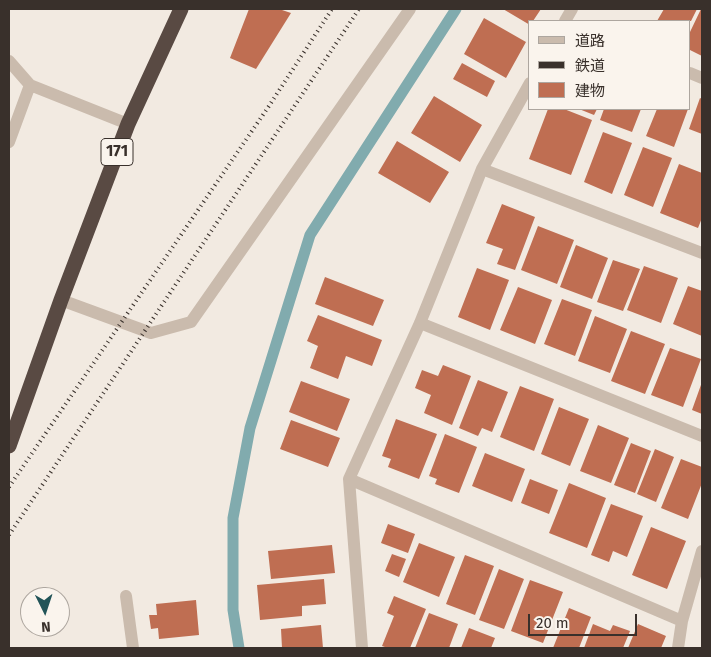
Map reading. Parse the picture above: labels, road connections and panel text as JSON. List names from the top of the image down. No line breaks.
{"streets":{"highway":["171"]},"legend":["道路","鉄道","建物"],"scale_bar":"20 m","north":"bottom"}
